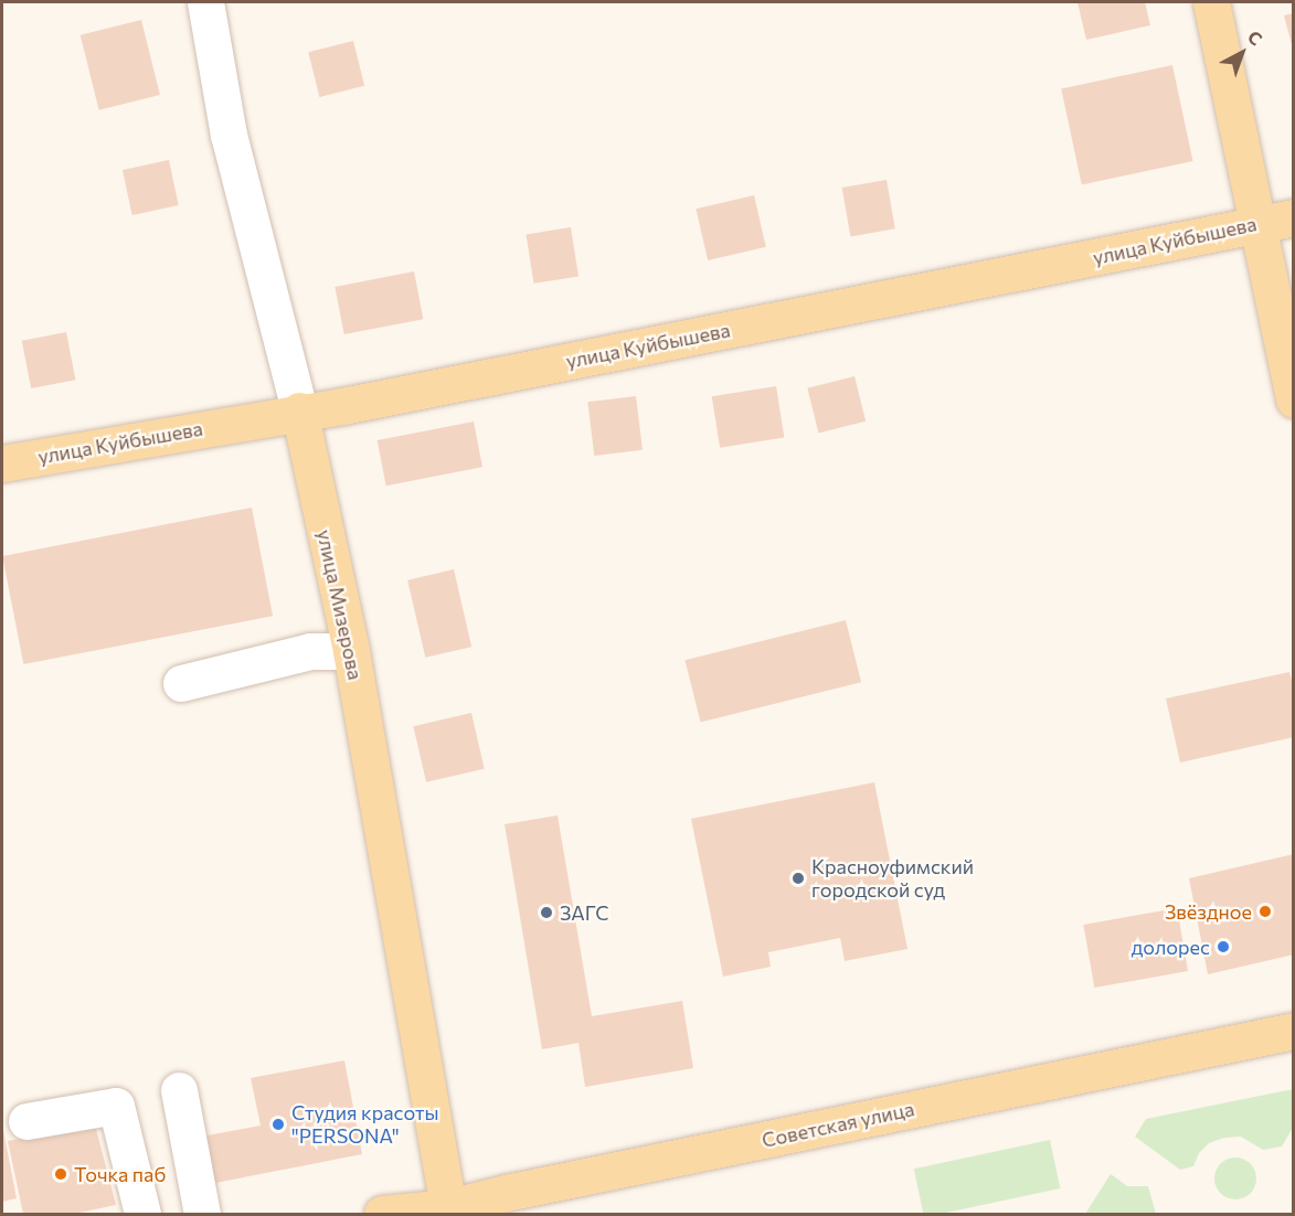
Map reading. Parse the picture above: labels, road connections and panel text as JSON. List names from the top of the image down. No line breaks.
{"streets":{"main road":["улица Куйбышева","улица Мизерова","Советская улица"]},"crossings":[["улица Куйбышева","улица Мизерова"],["улица Мизерова","Советская улица"]],"places":["Красноуфимский городской суд","Звёздное","ЗАГС","долорес","Студия красоты \"PERSONA\"","Точка паб"],"north":"top right"}
